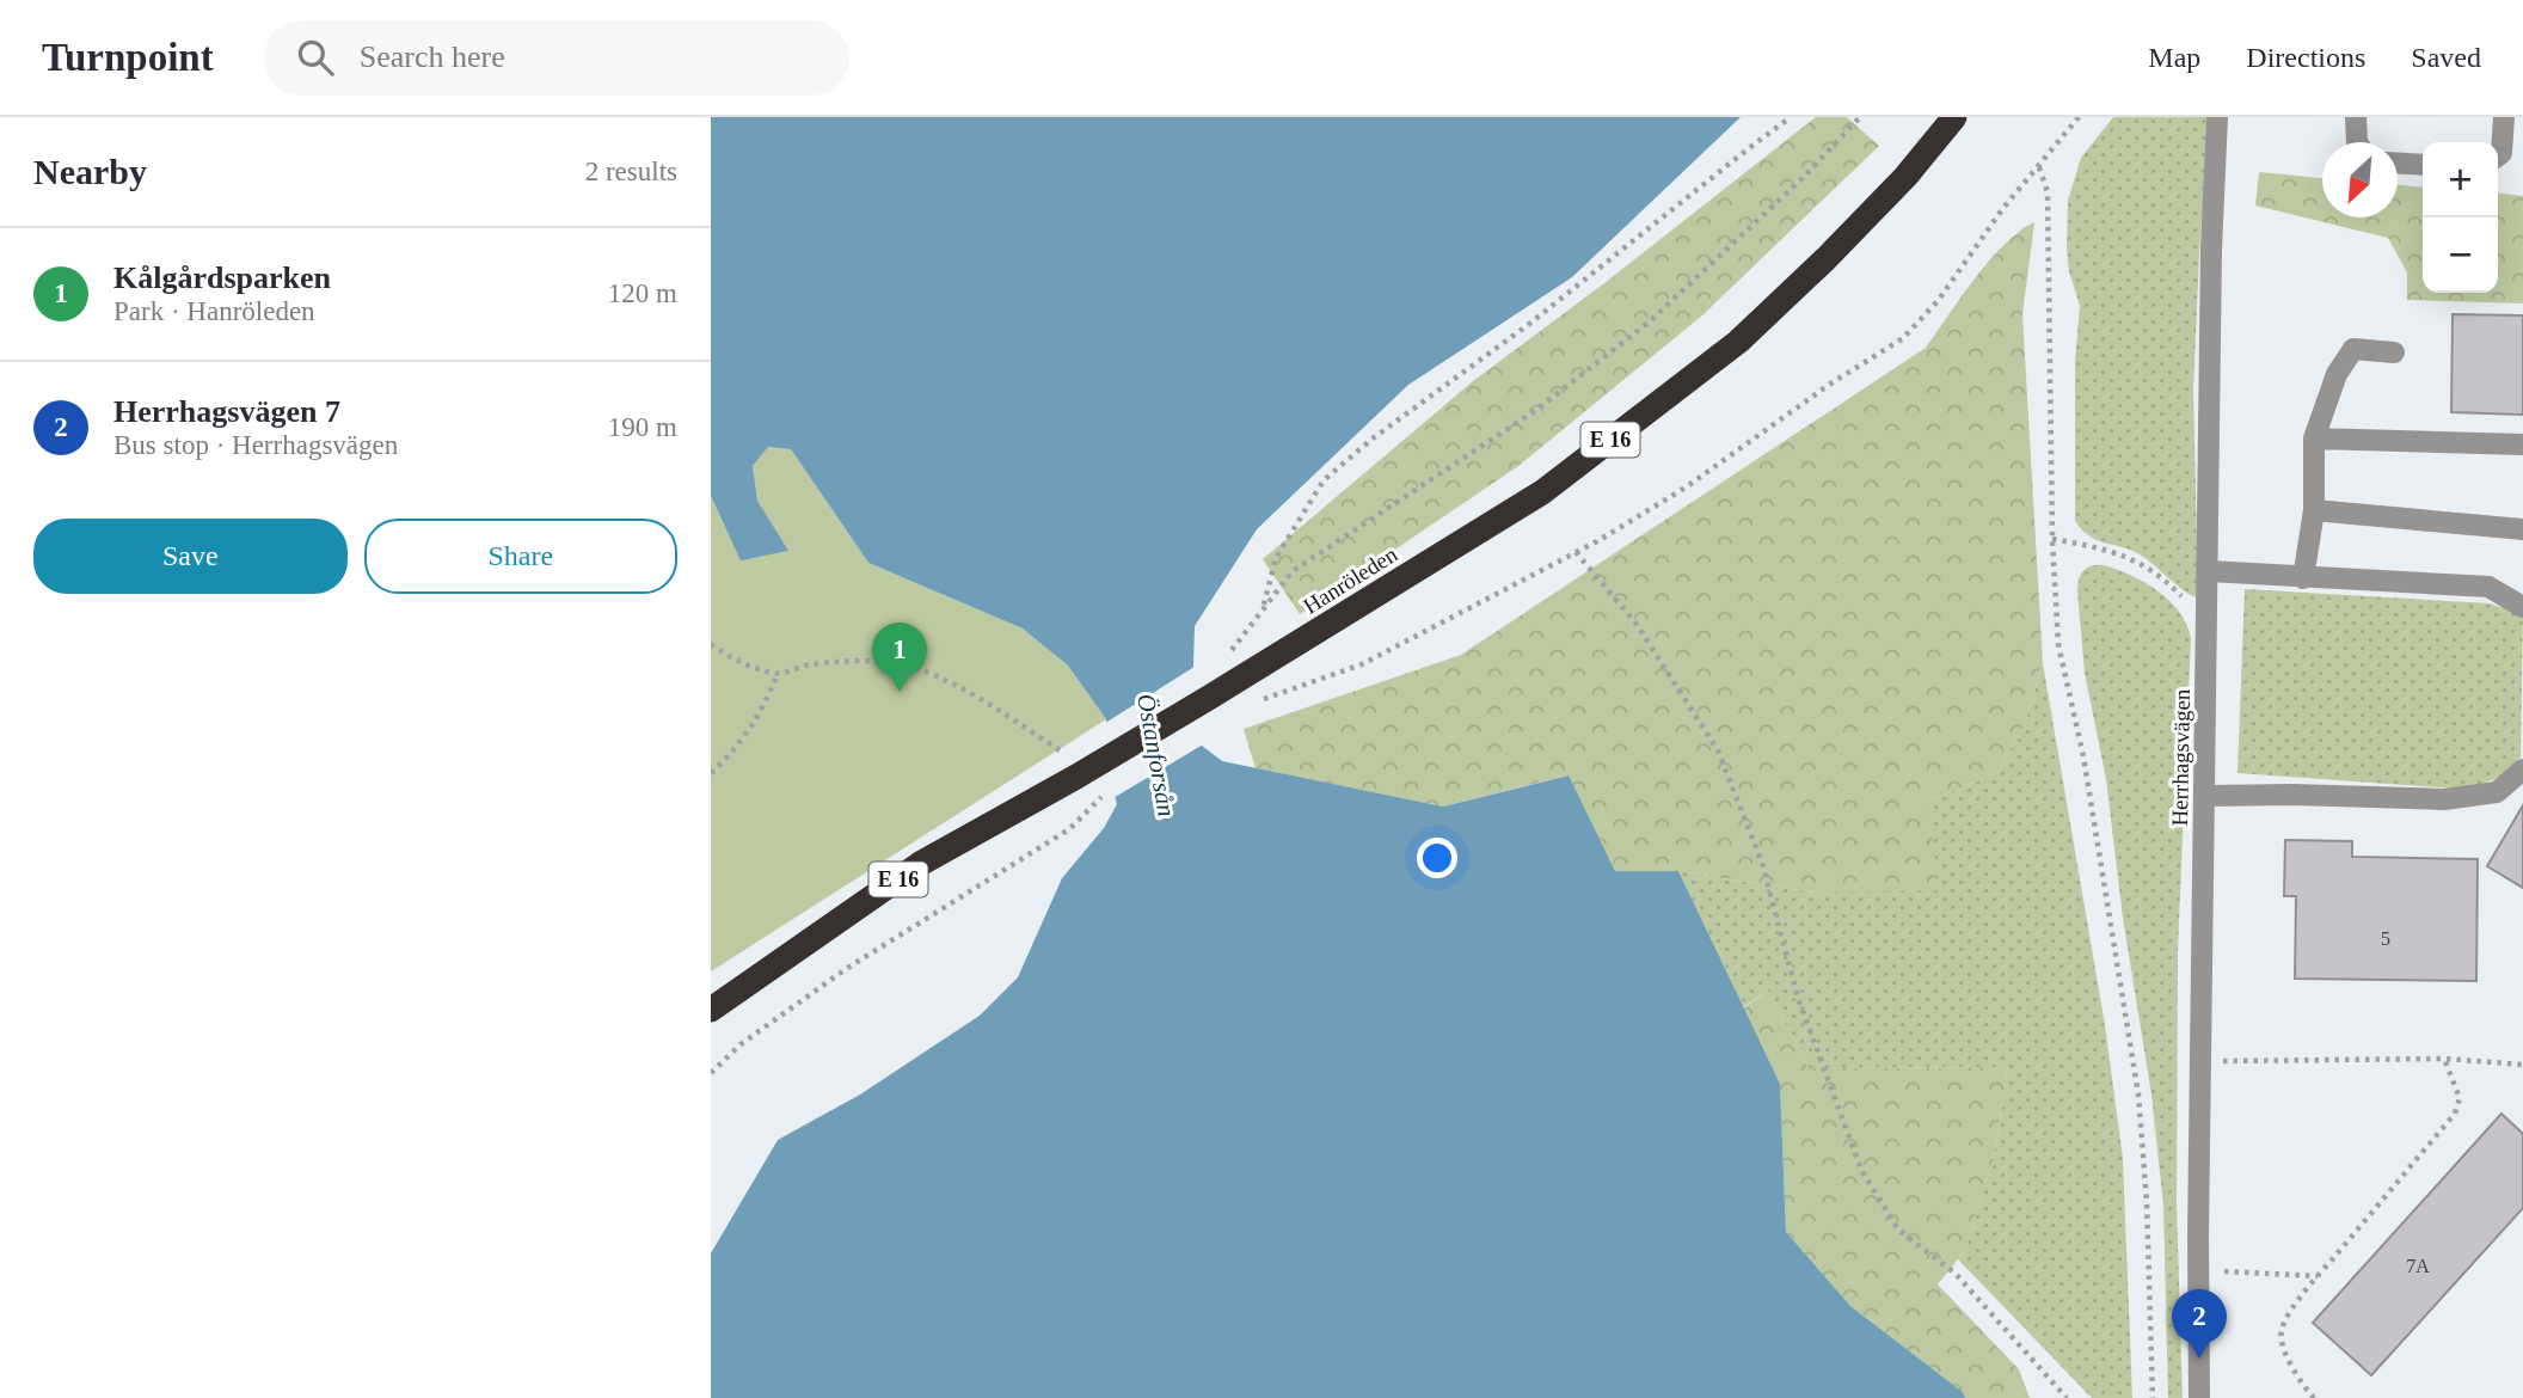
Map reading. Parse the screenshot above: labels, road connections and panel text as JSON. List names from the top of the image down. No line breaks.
{"streets":{"highway":["E 16","Hanröleden"],"street":["Herrhagsvägen"]},"water":["Östanforsån"],"house_numbers":["5","7A"],"north":"bottom left","page":{"header":"Turnpoint","search":"Search here","nav":["Map","Directions","Saved"],"heading":["Nearby","2 results"],"map_buttons":["+","−"],"list":[{"mark":"1","name":"Kålgårdsparken","note":"Park · Hanröleden","value":"120 m"},{"mark":"2","name":"Herrhagsvägen 7","note":"Bus stop · Herrhagsvägen","value":"190 m"}],"buttons":["Save","Share"],"pins":["1","2"]}}
